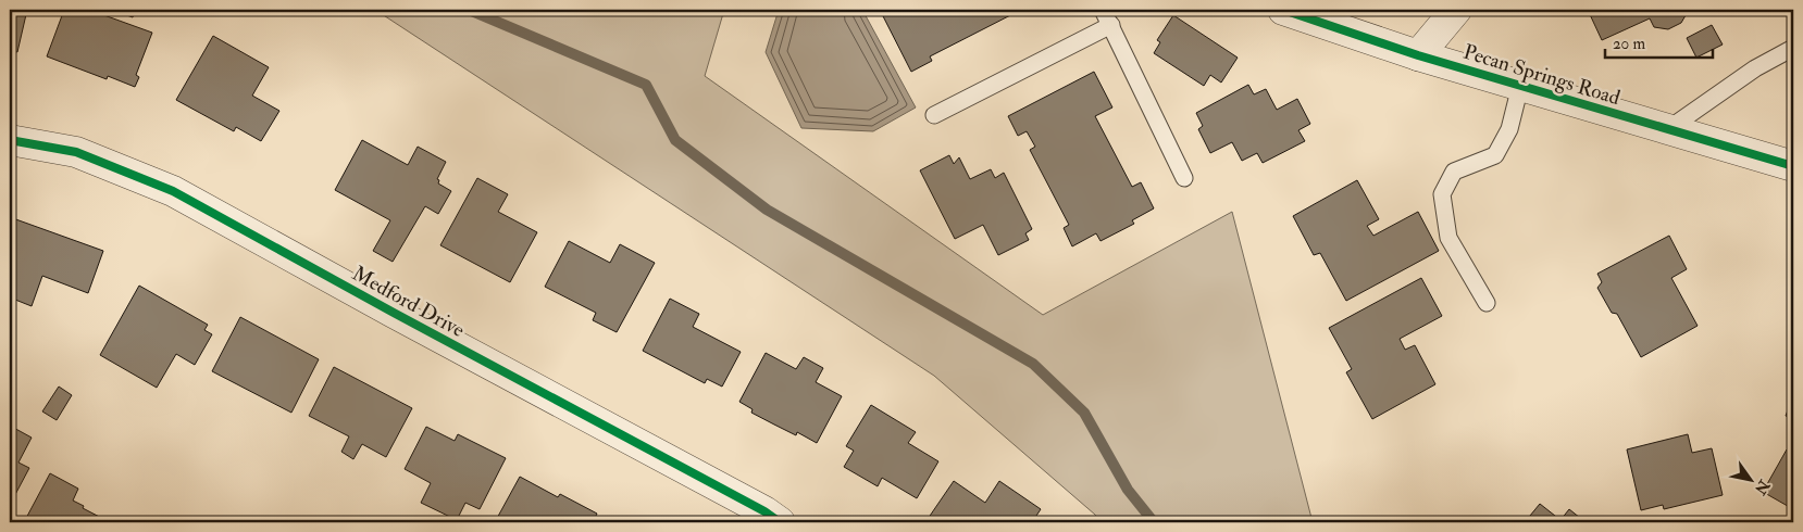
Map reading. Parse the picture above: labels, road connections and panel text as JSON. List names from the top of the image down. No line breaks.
{"streets":{"street":["Pecan Springs Road","Medford Drive"]},"scale_bar":"20 m","north":"bottom right"}
